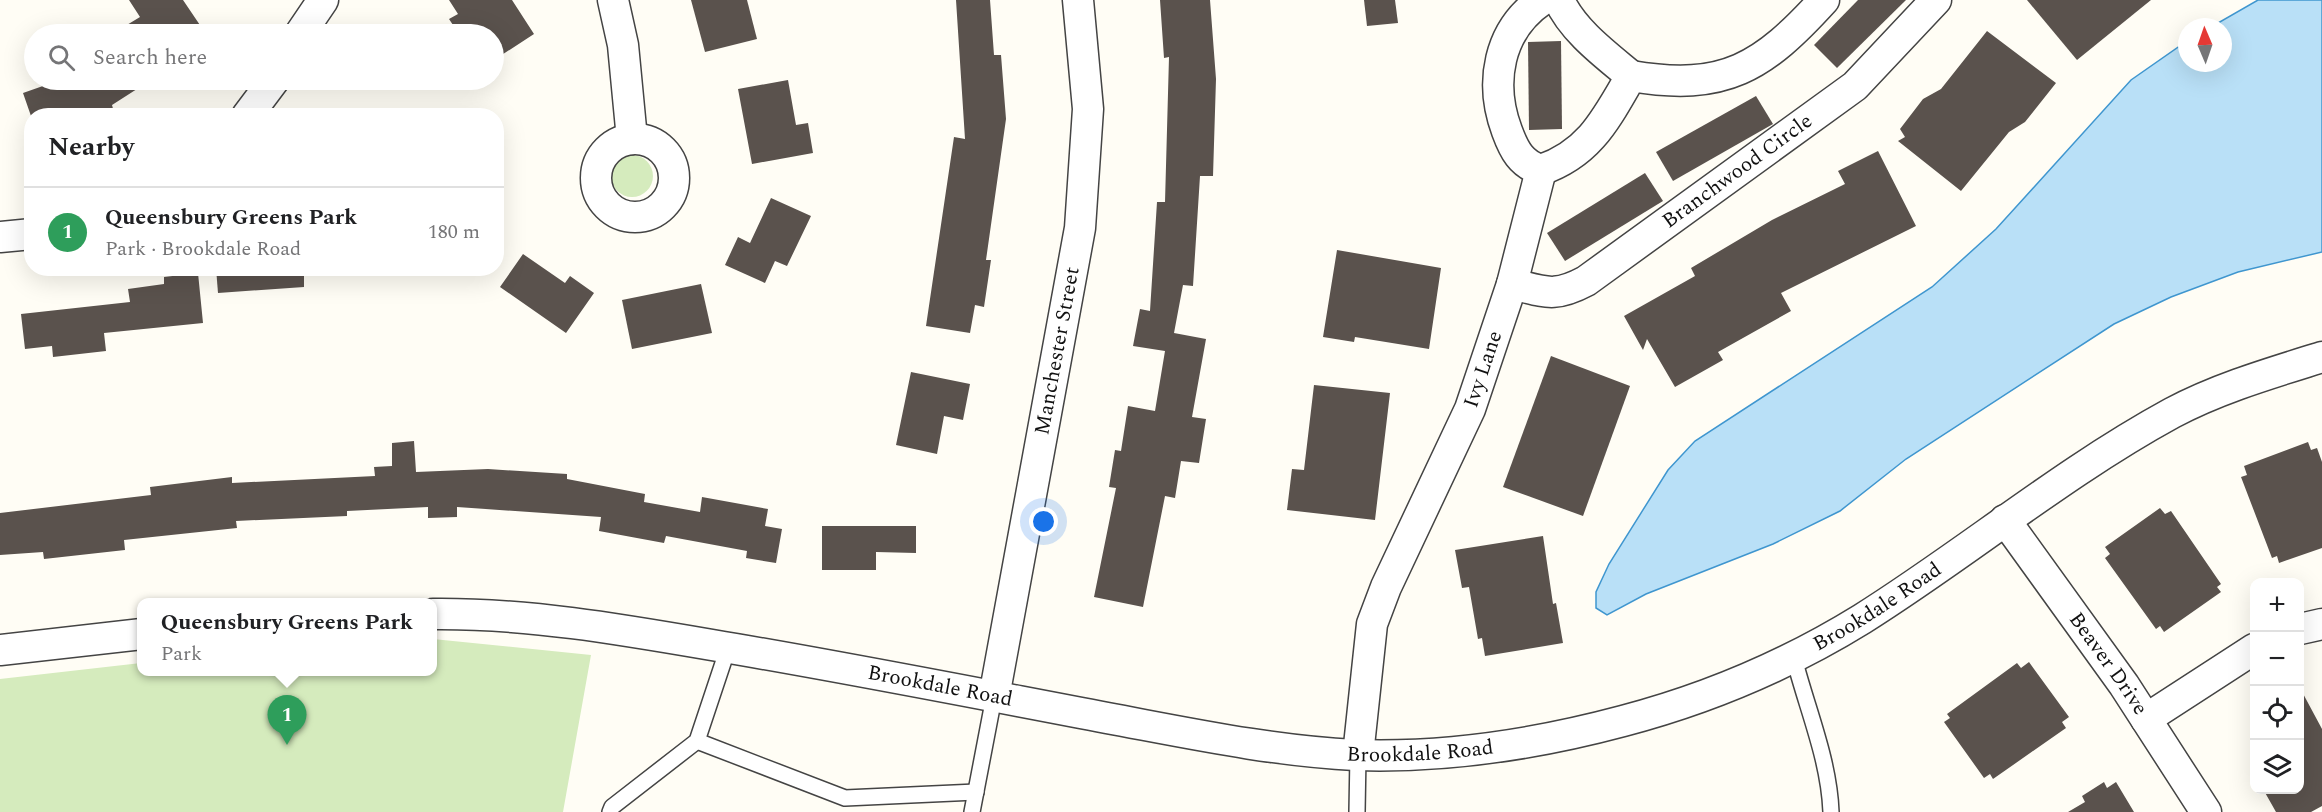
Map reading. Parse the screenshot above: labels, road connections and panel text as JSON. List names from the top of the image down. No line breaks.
{"streets":{"street":["Branchwood Circle","Manchester Street","Ivy Lane","Brookdale Road","Beaver Drive"]},"crossings":[["Branchwood Circle","Ivy Lane"],["Manchester Street","Brookdale Road"],["Ivy Lane","Brookdale Road"],["Brookdale Road","Beaver Drive"]],"north":"top","page":{"search":"Search here","heading":"Nearby","list":[{"mark":"1","name":"Queensbury Greens Park","note":"Park · Brookdale Road","value":"180 m"}],"map_buttons":["+","−"],"popup":["Queensbury Greens Park","Park"],"pins":"1"}}
